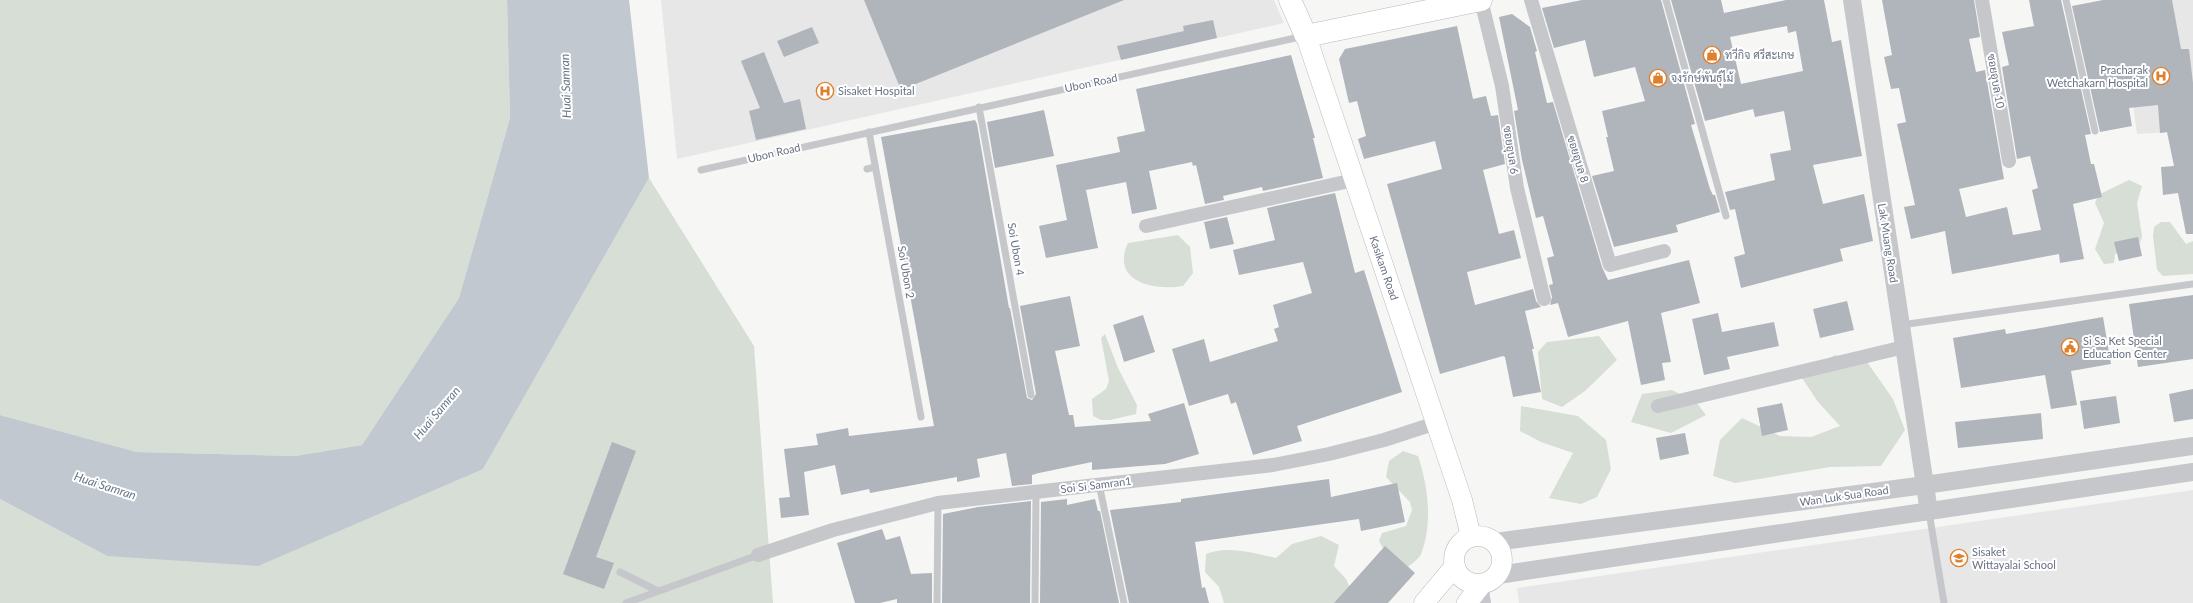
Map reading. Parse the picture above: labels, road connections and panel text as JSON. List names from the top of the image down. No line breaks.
{"streets":{"main road":["Ubon Road","Kasikam Road"],"street":["ซอยอุบล 10","ซอยอุบล 6","ซอยอุบล 8","Lak Muang Road","Soi Si Samran1","Wan Luk Sua Road"],"lane":["Soi Ubon 4","Soi Ubon 2"]},"crossings":[["Ubon Road","ซอยอุบล 6"],["Ubon Road","Soi Ubon 4"],["Ubon Road","Kasikam Road"],["Ubon Road","Soi Ubon 2"],["Lak Muang Road","Wan Luk Sua Road"],["Kasikam Road","Soi Si Samran1"],["Kasikam Road","Wan Luk Sua Road"]],"water":["Huai Samran"],"places":{"shop":["ทวีกิจ ศรีสะเกษ","จงรักษ์พันธุ์ไม้"],"hospital":["Pracharak Wetchakarn Hospital","Sisaket Hospital"],"public building":["Si Sa Ket Special Education Center"],"school or university":["Sisaket Wittayalai School"]}}
